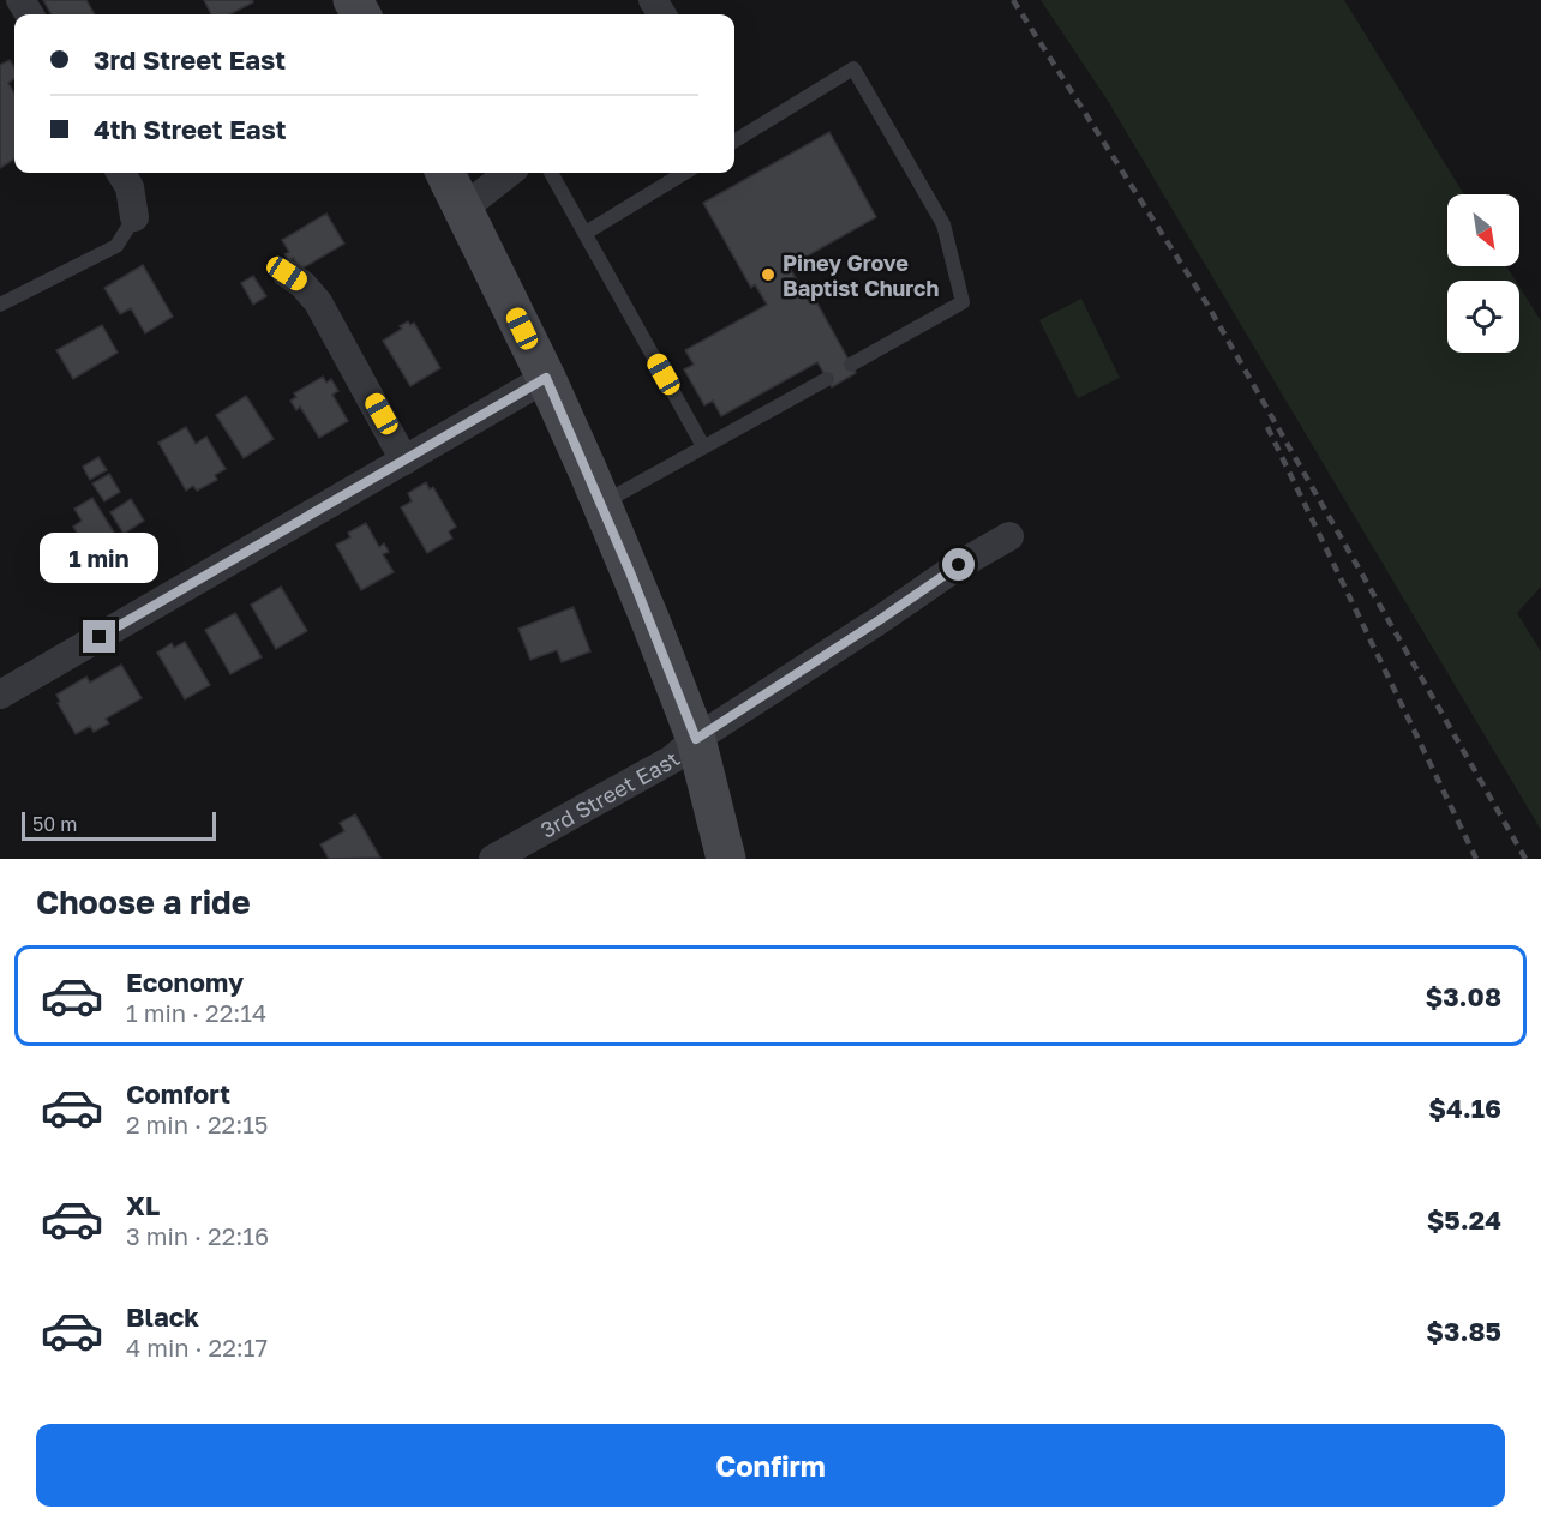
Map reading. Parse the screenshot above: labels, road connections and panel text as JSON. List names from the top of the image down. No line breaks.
{"streets":{"street":["3rd Street East"]},"places":["Piney Grove Baptist Church"],"scale_bar":"50 m","north":"bottom right","page":{"banner":["3rd Street East","4th Street East"],"bubble":"1 min","scale":"50 m","heading":"Choose a ride","list":[{"name":"Economy","note":"1 min · 22:14","value":"$3.08"},{"name":"Comfort","note":"2 min · 22:15","value":"$4.16"},{"name":"XL","note":"3 min · 22:16","value":"$5.24"},{"name":"Black","note":"4 min · 22:17","value":"$3.85"}],"buttons":"Confirm"}}
